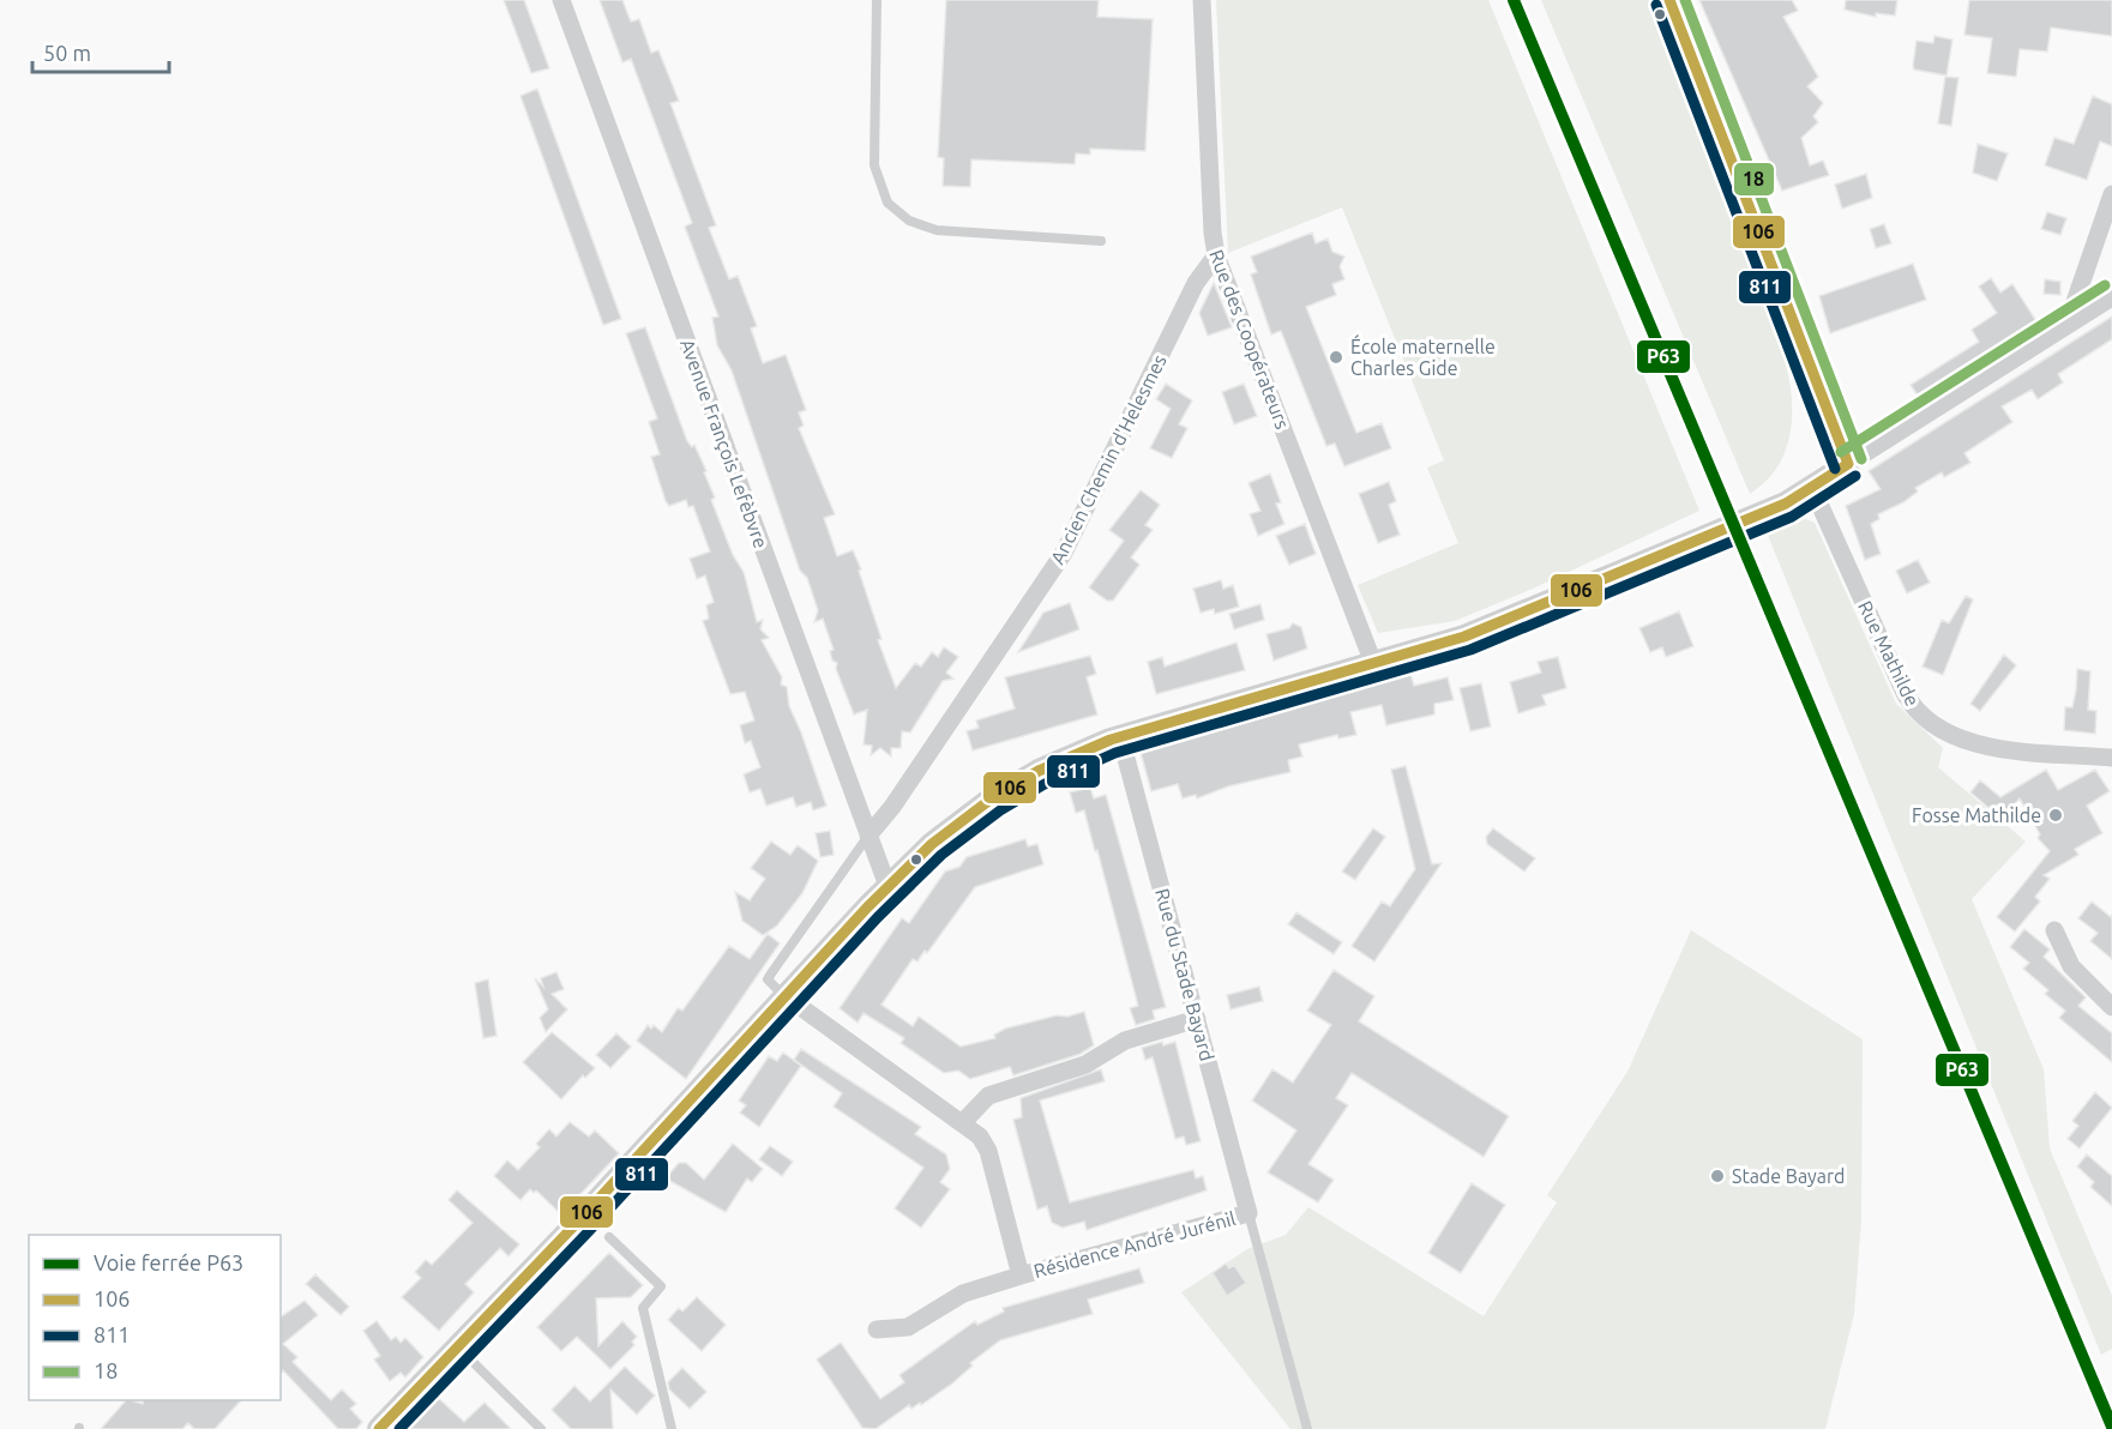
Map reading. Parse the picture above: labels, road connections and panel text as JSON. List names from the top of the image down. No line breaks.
{"streets":{"street":["Rue des Coopérateurs","Avenue François Lefèbvre","Ancien Chemin d'Helesmes","Rue Mathilde","Rue du Stade Bayard","Résidence André Jurénil"]},"crossings":[["Rue des Coopérateurs","Ancien Chemin d'Helesmes"],["Avenue François Lefèbvre","Ancien Chemin d'Helesmes"],["Rue du Stade Bayard","Résidence André Jurénil"]],"places":["École maternelle Charles Gide","Fosse Mathilde","Stade Bayard"],"lines":["rail line P63","transit line 106","transit line 18","transit line 811"],"legend":["Voie ferrée P63","106","811","18"],"scale_bar":"50 m"}
